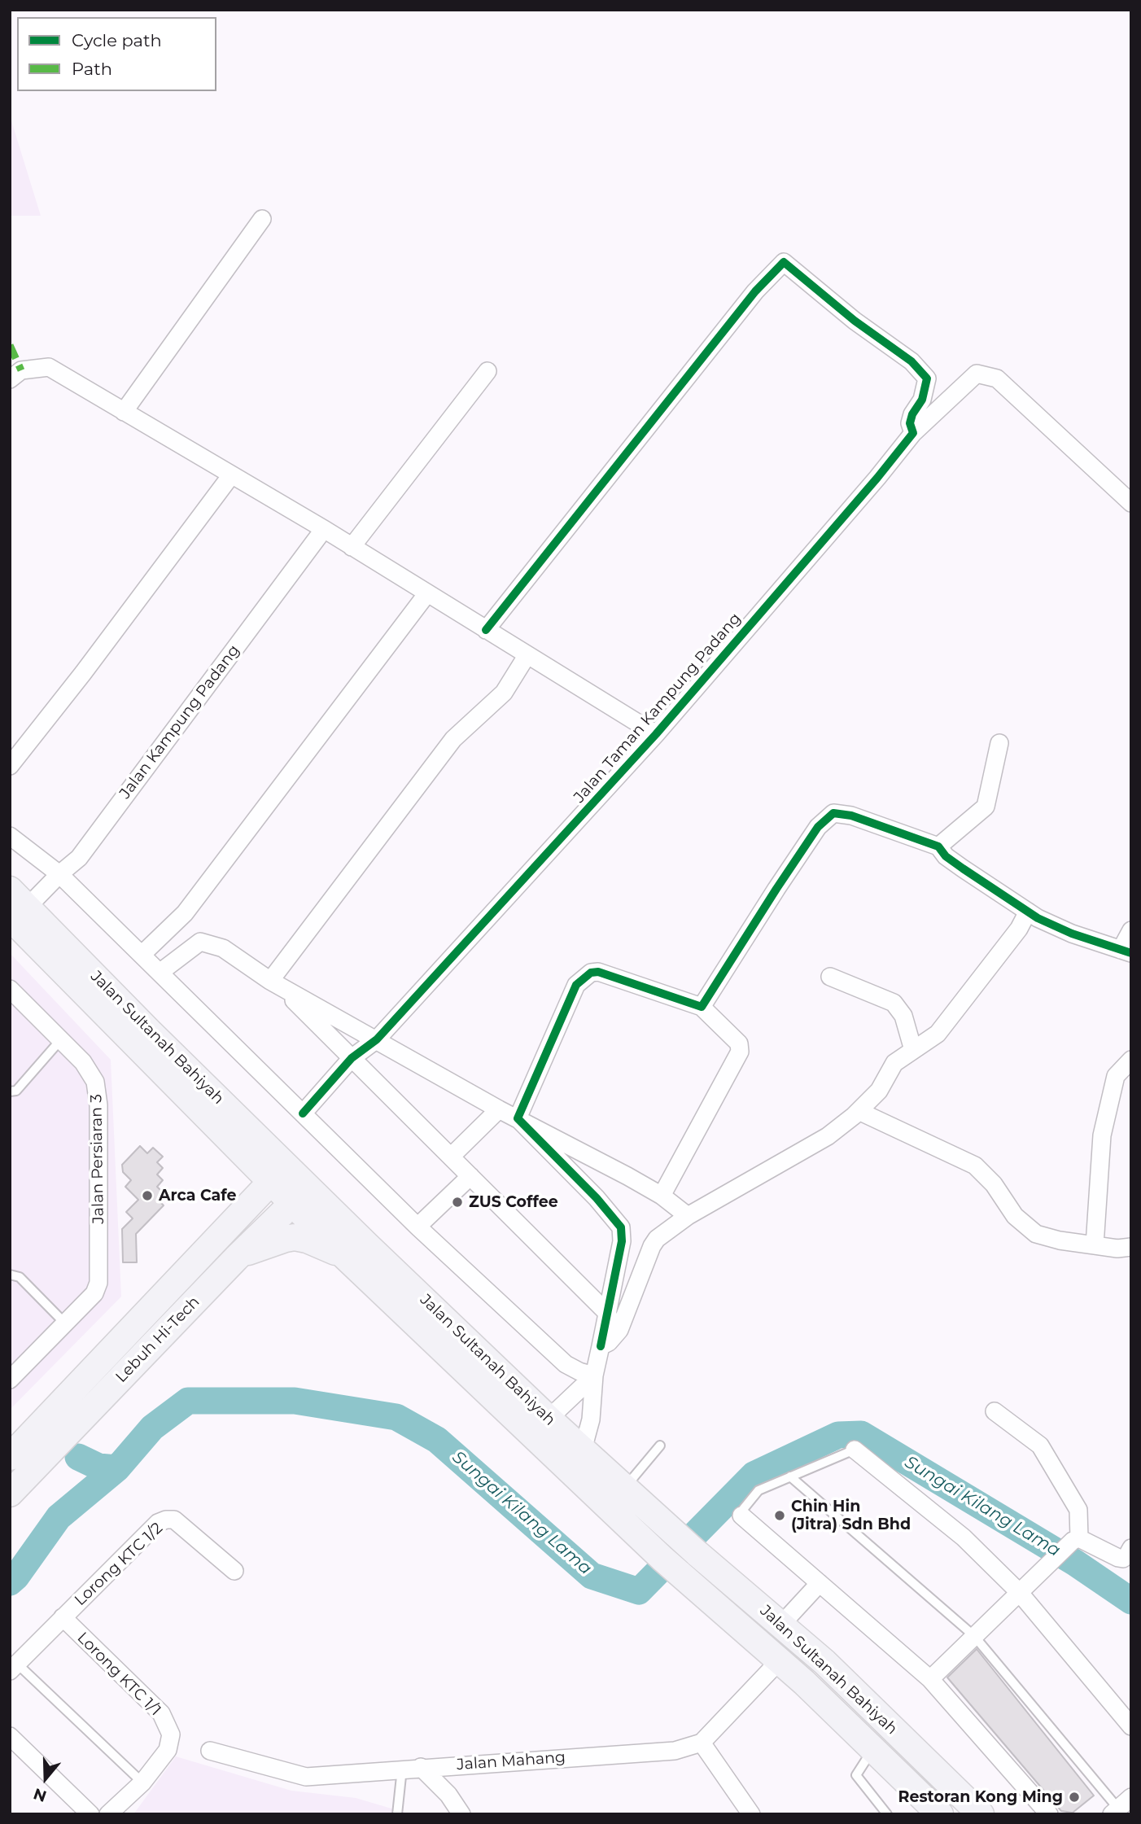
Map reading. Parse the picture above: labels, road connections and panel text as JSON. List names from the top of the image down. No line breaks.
{"streets":{"main road":["Jalan Sultanah Bahiyah","Lebuh Hi-Tech"],"street":["Jalan Taman Kampung Padang","Jalan Kampung Padang","Jalan Persiaran 3","Lorong KTC 1/2","Lorong KTC 1/1","Jalan Mahang"]},"crossings":[["Jalan Kampung Padang","Jalan Sultanah Bahiyah"],["Jalan Sultanah Bahiyah","Lebuh Hi-Tech"],["Jalan Sultanah Bahiyah","Jalan Mahang"],["Lorong KTC 1/2","Lorong KTC 1/1"]],"water":["Sungai Kilang Lama"],"places":["Arca Cafe","ZUS Coffee","Chin Hin (Jitra) Sdn Bhd","Restoran Kong Ming"],"legend":["Cycle path","Path"],"north":"bottom"}
